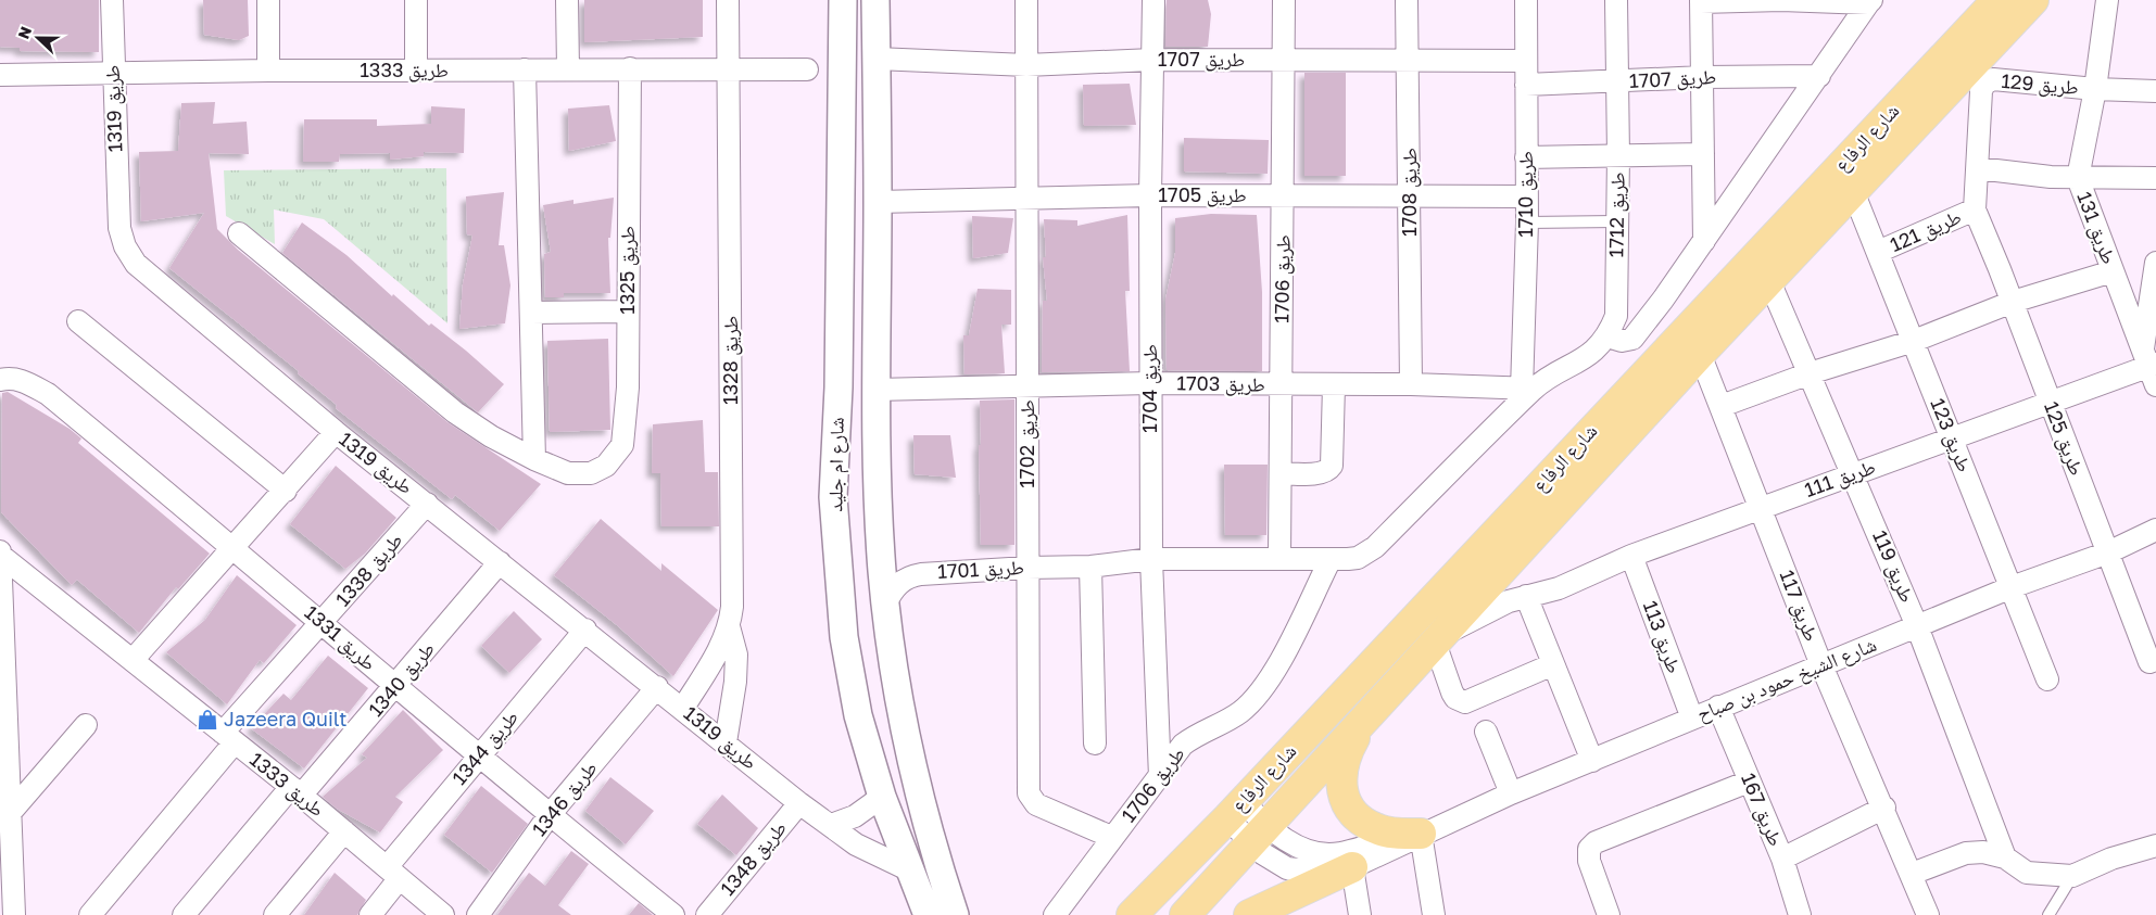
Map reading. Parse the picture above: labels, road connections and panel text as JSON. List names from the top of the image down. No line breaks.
{"streets":{"main road":["شارع الرفاع"],"street":["طريق 1707","طريق 1333","طريق 129","طريق 1319","طريق 1708","طريق 1710","طريق 1705","طريق 1712","طريق 131","طريق 121","طريق 1325","طريق 1706","طريق 1328","طريق 1703","طريق 1704","طريق 123","طريق 125","طريق 1702","شارع ام جليد","طريق 111","طريق 119","طريق 1338","طريق 1701","طريق 117","طريق 113","طريق 1331","طريق 1340","شارع الشيخ حمود بن صباح","طريق 1344","طريق 1346","طريق 167","طريق 1348"]},"crossings":[["طريق 1707","طريق 1708"],["طريق 1707","طريق 1710"],["طريق 1707","طريق 1712"],["طريق 1707","طريق 1706"],["طريق 1707","طريق 1704"],["طريق 1707","طريق 1702"],["طريق 1707","شارع ام جليد"],["طريق 1333","طريق 1319"],["طريق 1333","طريق 1325"],["طريق 1333","طريق 1328"],["طريق 1333","طريق 1338"],["طريق 1333","طريق 1340"],["طريق 1333","طريق 1344"],["طريق 129","طريق 131"],["طريق 129","طريق 121"],["طريق 129","طريق 125"],["طريق 1319","طريق 1328"],["طريق 1319","شارع ام جليد"],["طريق 1319","طريق 1338"],["طريق 1319","طريق 1340"],["طريق 1319","طريق 1344"],["طريق 1319","طريق 1346"],["طريق 1319","طريق 1348"],["شارع الرفاع","طريق 123"],["شارع الرفاع","طريق 111"],["شارع الرفاع","طريق 119"],["شارع الرفاع","طريق 117"],["شارع الرفاع","شارع الشيخ حمود بن صباح"],["طريق 1708","طريق 1705"],["طريق 1708","طريق 1703"],["طريق 1710","طريق 1705"],["طريق 1710","طريق 1712"],["طريق 1710","طريق 1703"],["طريق 1705","طريق 1706"],["طريق 1705","طريق 1704"],["طريق 1705","طريق 1702"],["طريق 1705","شارع ام جليد"],["طريق 1712","طريق 1706"],["طريق 1712","طريق 1703"],["طريق 1712","طريق 1701"],["طريق 131","طريق 111"],["طريق 121","طريق 123"],["طريق 121","طريق 125"],["طريق 1706","طريق 1703"],["طريق 1706","طريق 1704"],["طريق 1706","طريق 1702"],["طريق 1706","طريق 1701"],["طريق 1703","طريق 1704"],["طريق 1703","طريق 1702"],["طريق 1703","شارع ام جليد"],["طريق 1704","طريق 1701"],["طريق 123","طريق 111"],["طريق 123","شارع الشيخ حمود بن صباح"],["طريق 125","طريق 111"],["طريق 125","شارع الشيخ حمود بن صباح"],["طريق 1702","طريق 1701"],["شارع ام جليد","طريق 1701"],["طريق 111","طريق 119"],["طريق 111","طريق 117"],["طريق 111","طريق 113"],["طريق 119","شارع الشيخ حمود بن صباح"],["طريق 1338","طريق 1331"],["طريق 117","شارع الشيخ حمود بن صباح"],["طريق 113","شارع الشيخ حمود بن صباح"],["طريق 1331","طريق 1340"],["طريق 1331","طريق 1344"],["طريق 1331","طريق 1346"],["شارع الشيخ حمود بن صباح","طريق 167"]],"places":{"shop":["Jazeera Quilt"]},"north":"left"}
